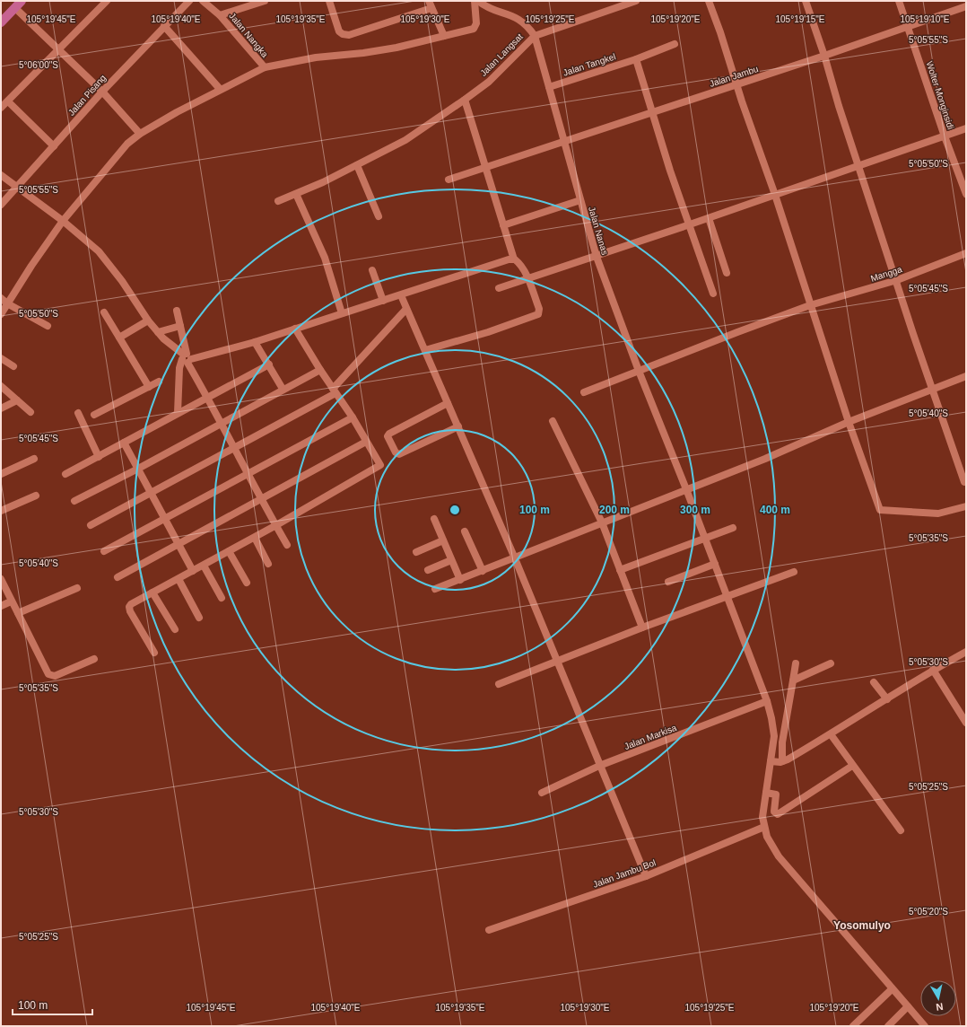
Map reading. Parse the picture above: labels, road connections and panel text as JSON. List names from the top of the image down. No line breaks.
{"streets":{"street":["Jalan Nangka","Jalan Langsat","Jalan Tangkel","Jalan Jambu","Jalan Pisang","Wolter Monginsidi","Jalan Nanas","Mangga","Jalan Markisa","Jalan Jambu Bol"]},"crossings":[["Jalan Langsat","Jalan Nanas"],["Jalan Tangkel","Jalan Nanas"],["Jalan Jambu","Wolter Monginsidi"],["Jalan Jambu","Jalan Nanas"],["Jalan Nanas","Mangga"],["Jalan Nanas","Jalan Markisa"]],"districts":["Yosomulyo"],"scale_bar":"100 m","north":"bottom","coordinates":["105°19'45\"E","105°19'40\"E","105°19'35\"E","105°19'30\"E","105°19'25\"E","105°19'20\"E","105°19'15\"E","105°19'10\"E","5°05'55\"S","5°06'00\"S","5°05'50\"S","5°05'45\"S","5°05'40\"S","5°05'35\"S","5°05'30\"S","5°05'25\"S","5°05'20\"S"],"rings":["100 m","200 m","300 m","400 m"]}
